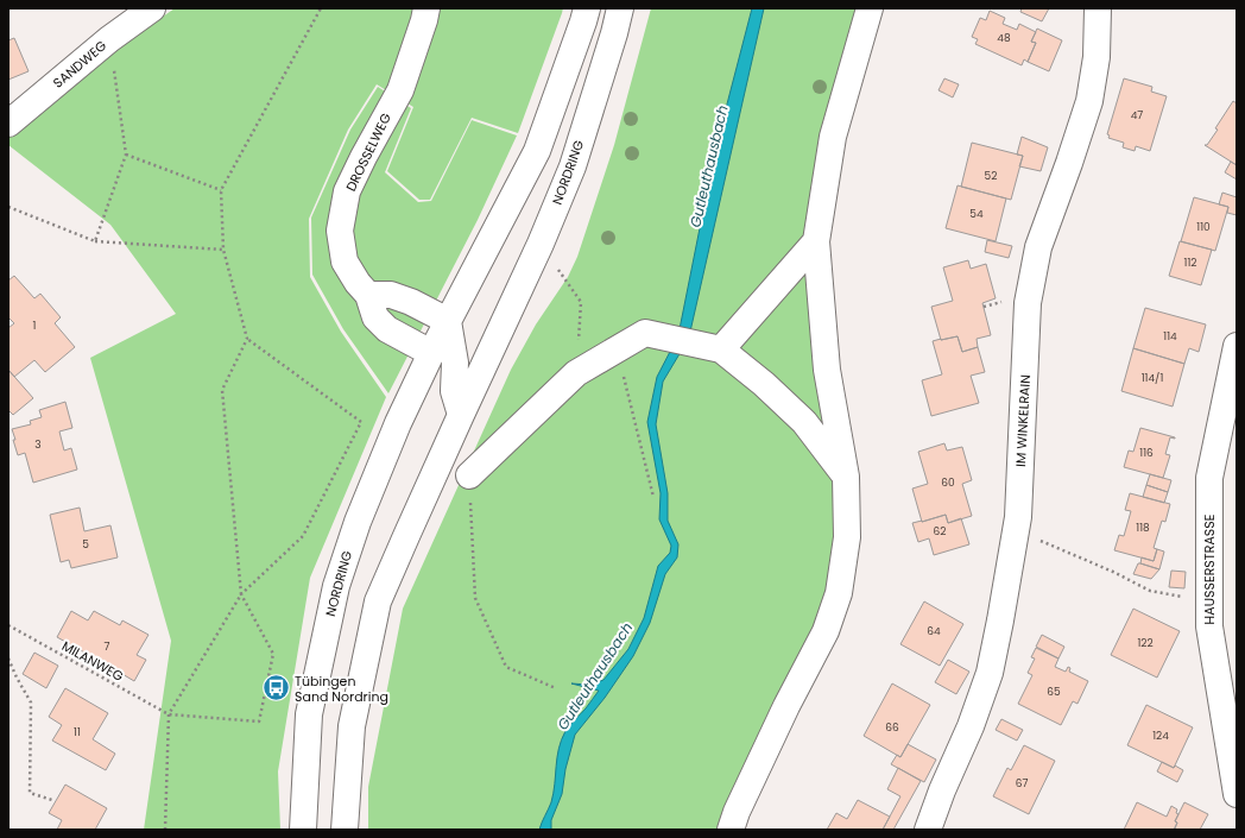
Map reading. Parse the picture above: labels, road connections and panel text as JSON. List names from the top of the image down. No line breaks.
{"streets":{"street":["SANDWEG","DROSSELWEG","NORDRING","IM WINKELRAIN","HAUSSERSTRASSE"],"path":["MILANWEG"]},"crossings":[["DROSSELWEG","NORDRING"]],"water":["Gutleuthausbach"],"places":{"bus stop":["Tübingen Sand Nordring"]},"house_numbers":["48","47","52","54","110","112","1","114","114/1","3","116","60","118","62","5","64","122","7","65","66","11","124","67"]}
